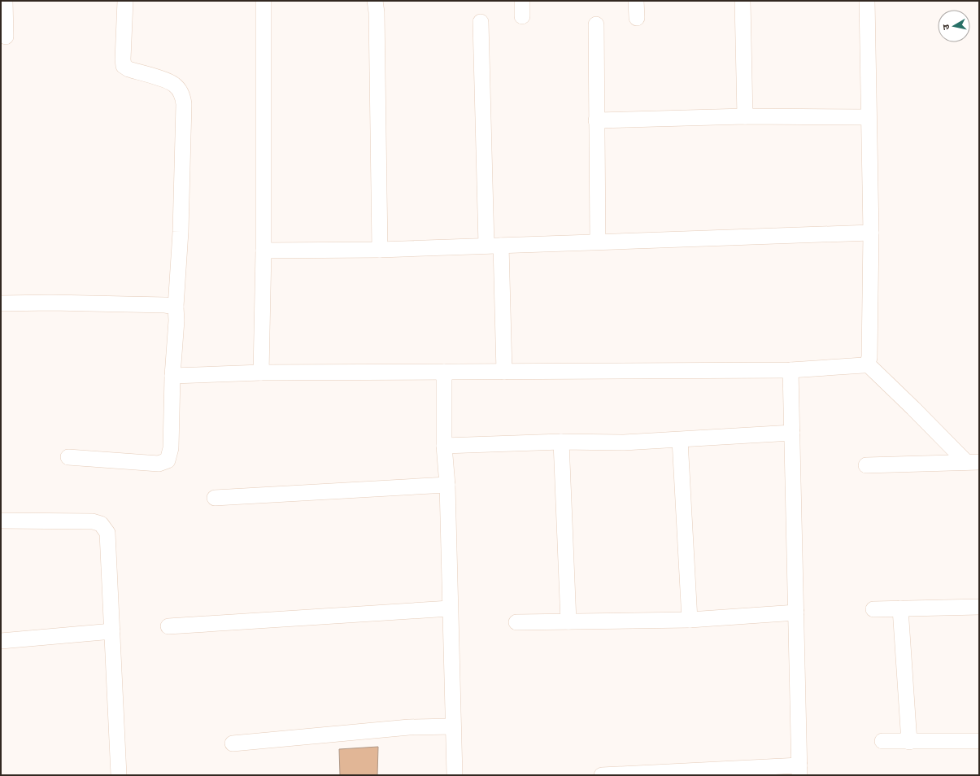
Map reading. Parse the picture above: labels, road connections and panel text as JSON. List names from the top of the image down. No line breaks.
{"north":"left"}
